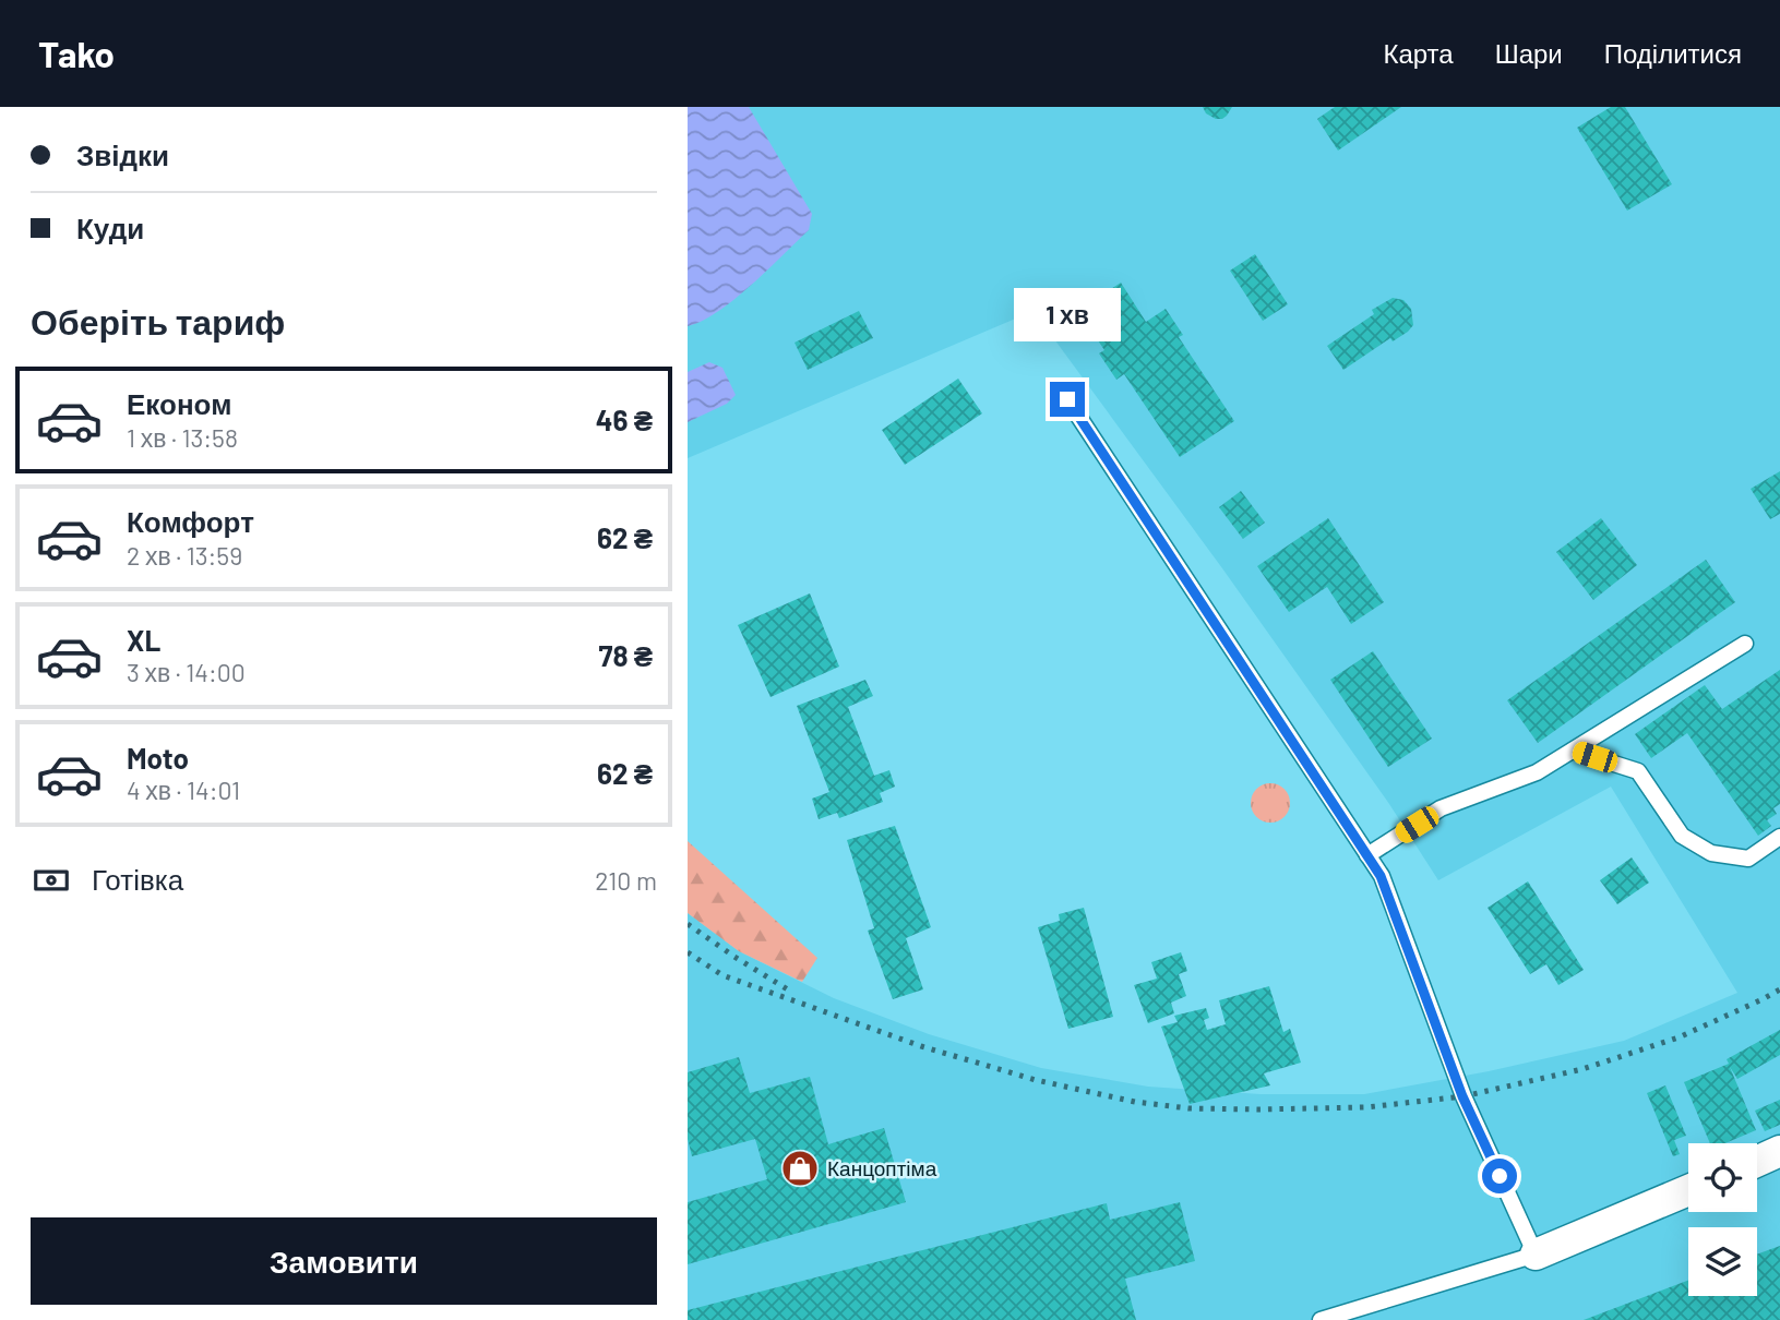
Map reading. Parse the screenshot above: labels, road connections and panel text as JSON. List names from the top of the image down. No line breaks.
{"places":{"shop":["Канцоптіма"]},"page":{"header":"Tako","nav":["Карта","Шари","Поділитися"],"banner":["Звідки","Куди"],"heading":"Оберіть тариф","bubble":"1 хв","list":[{"name":"Економ","note":"1 хв · 13:58","value":"46 ₴"},{"name":"Комфорт","note":"2 хв · 13:59","value":"62 ₴"},{"name":"XL","note":"3 хв · 14:00","value":"78 ₴"},{"name":"Moto","note":"4 хв · 14:01","value":"62 ₴"}],"pay":["Готівка","210 m"],"buttons":"Замовити"}}
